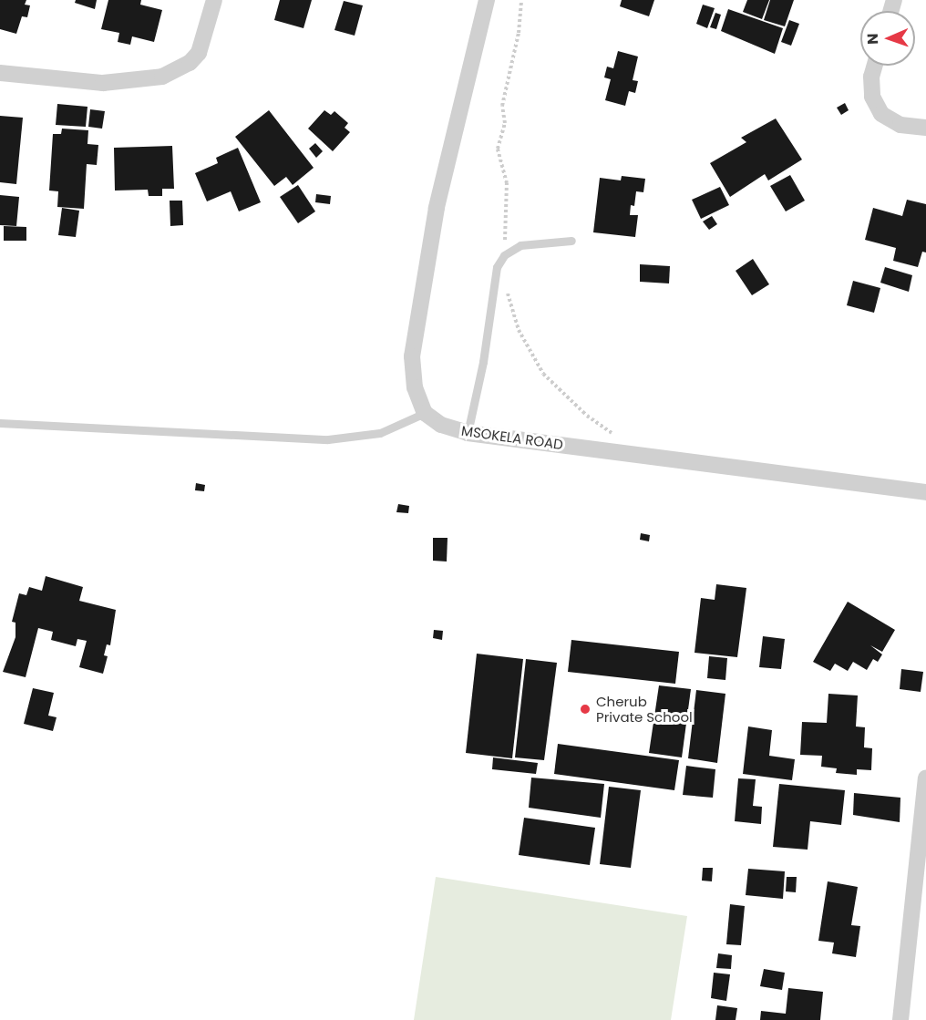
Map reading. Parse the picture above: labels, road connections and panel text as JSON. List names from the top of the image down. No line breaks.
{"streets":{"street":["MSOKELA ROAD"]},"places":["Cherub Private School"],"north":"left"}
